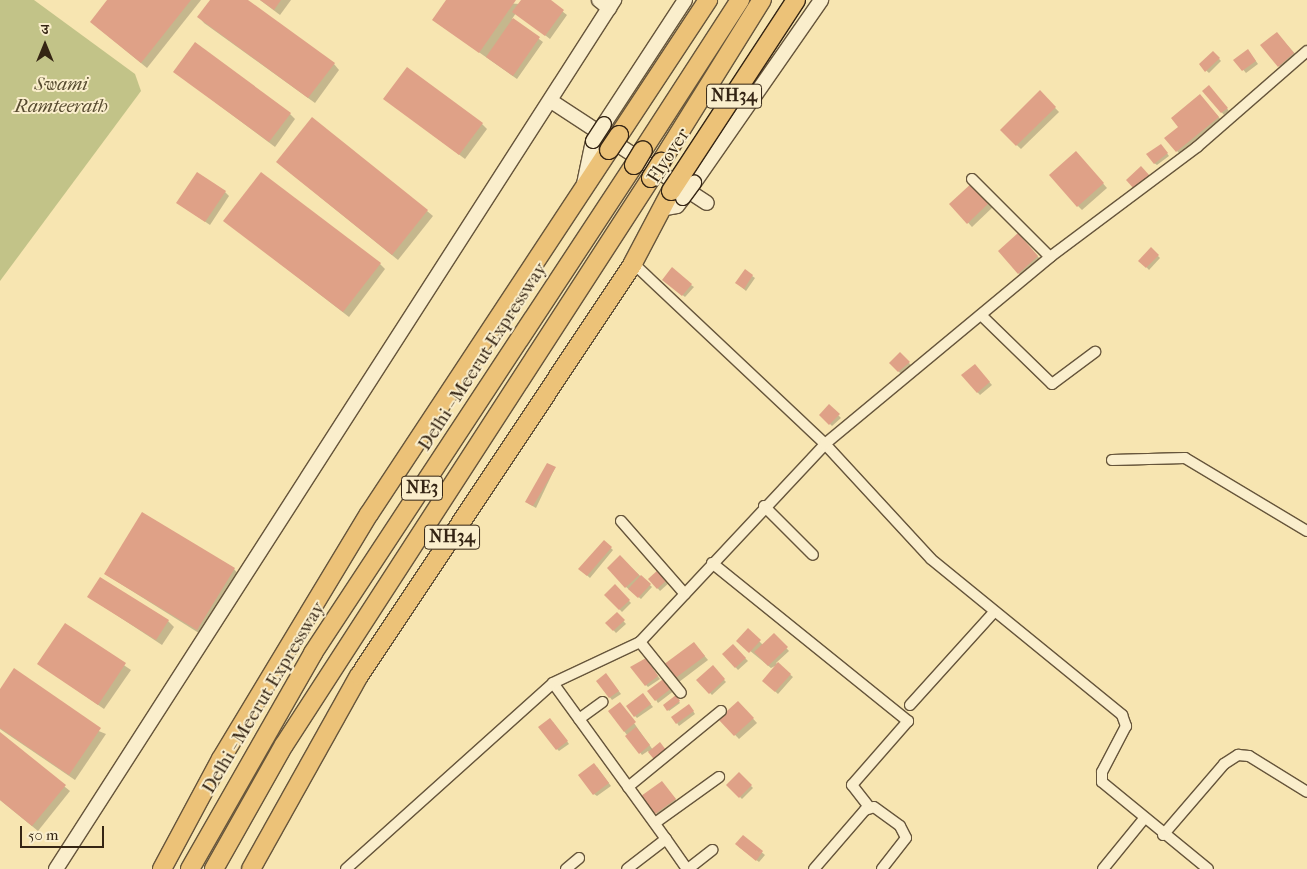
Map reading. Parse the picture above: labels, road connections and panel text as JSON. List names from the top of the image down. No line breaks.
{"streets":{"highway":["NH34","Flyover","Delhi - Meerut Expressway","NE3"]},"crossings":[["NH34","Flyover"]],"parks":["Swami Ramteerath"],"scale_bar":"50 m","north":"top"}
